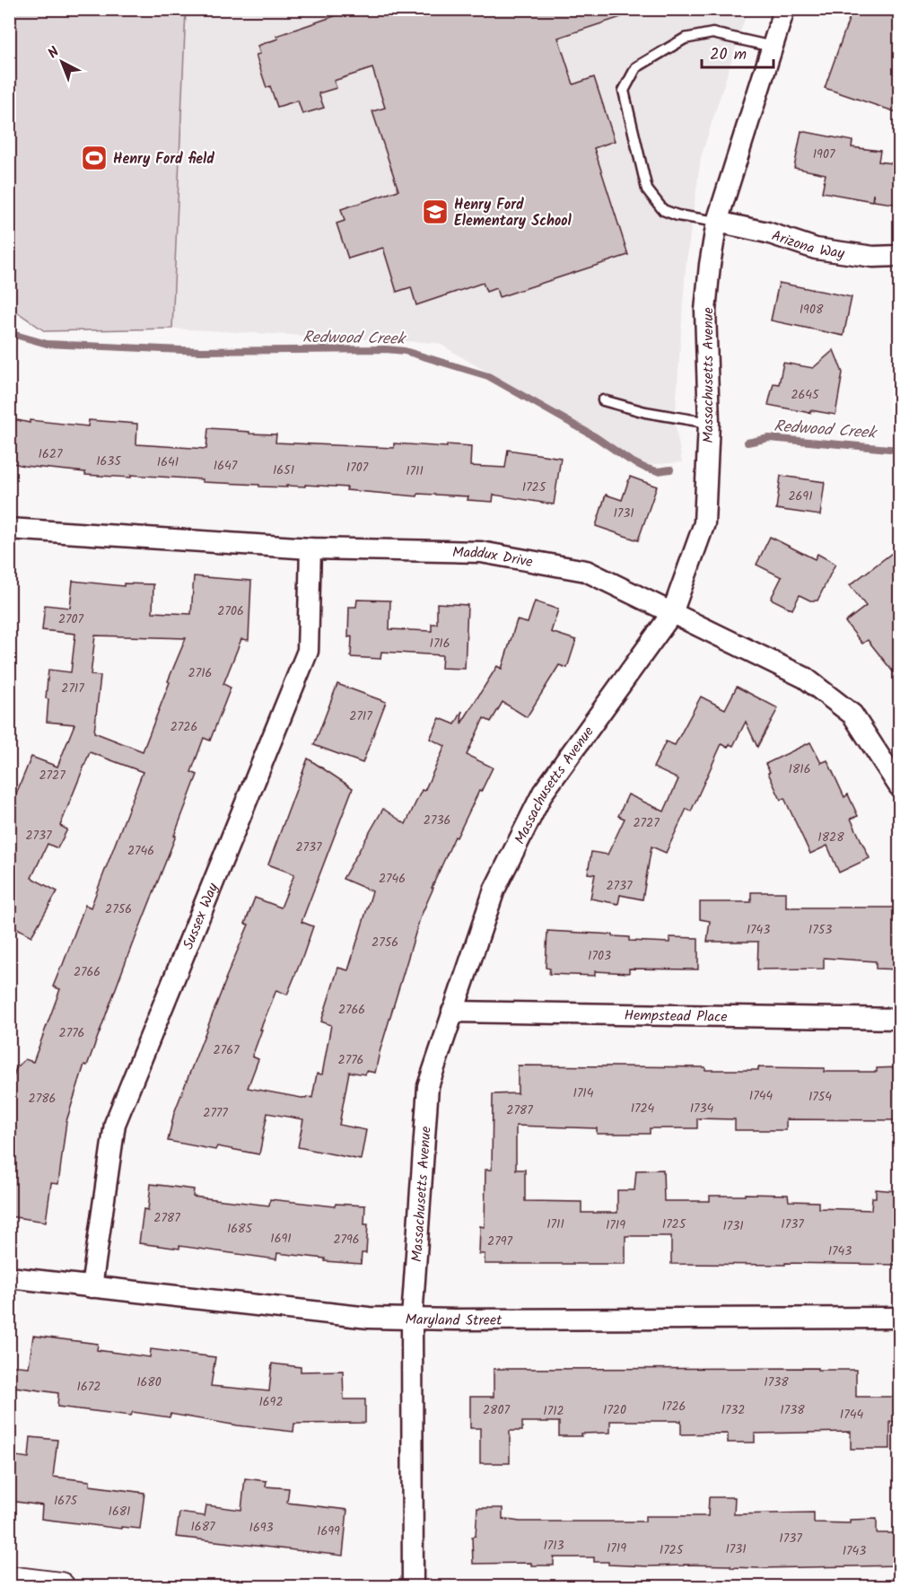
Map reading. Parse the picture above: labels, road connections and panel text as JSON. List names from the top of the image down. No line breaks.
{"streets":{"street":["Arizona Way","Massachusetts Avenue","Maddux Drive","Sussex Way","Hempstead Place","Maryland Street"]},"crossings":[["Arizona Way","Massachusetts Avenue"],["Massachusetts Avenue","Maddux Drive"],["Massachusetts Avenue","Hempstead Place"],["Massachusetts Avenue","Maryland Street"],["Maddux Drive","Sussex Way"],["Sussex Way","Maryland Street"]],"water":["Redwood Creek"],"places":{"sports":["Henry Ford field"],"school or university":["Henry Ford Elementary School"]},"house_numbers":["1907","1908","2645","1627","1635","1641","1647","1707","1651","1711","1725","2691","1731","2706","2707","1716","2716","2717","2717","2726","1816","2727","2736","2727","2737","1828","2737","2746","2746","2737","2756","1743","1753","2756","1703","2766","2766","2776","2767","2776","1714","1744","1754","2786","1724","1734","2787","2777","2787","1711","1725","1737","1719","1731","1685","1691","2796","2797","1743","1680","1738","1672","1692","1726","2807","1720","1732","1738","1712","1744","1675","1681","1687","1693","1699","1737","1713","1719","1731","1725","1743"],"scale_bar":"20 m","north":"top left"}
